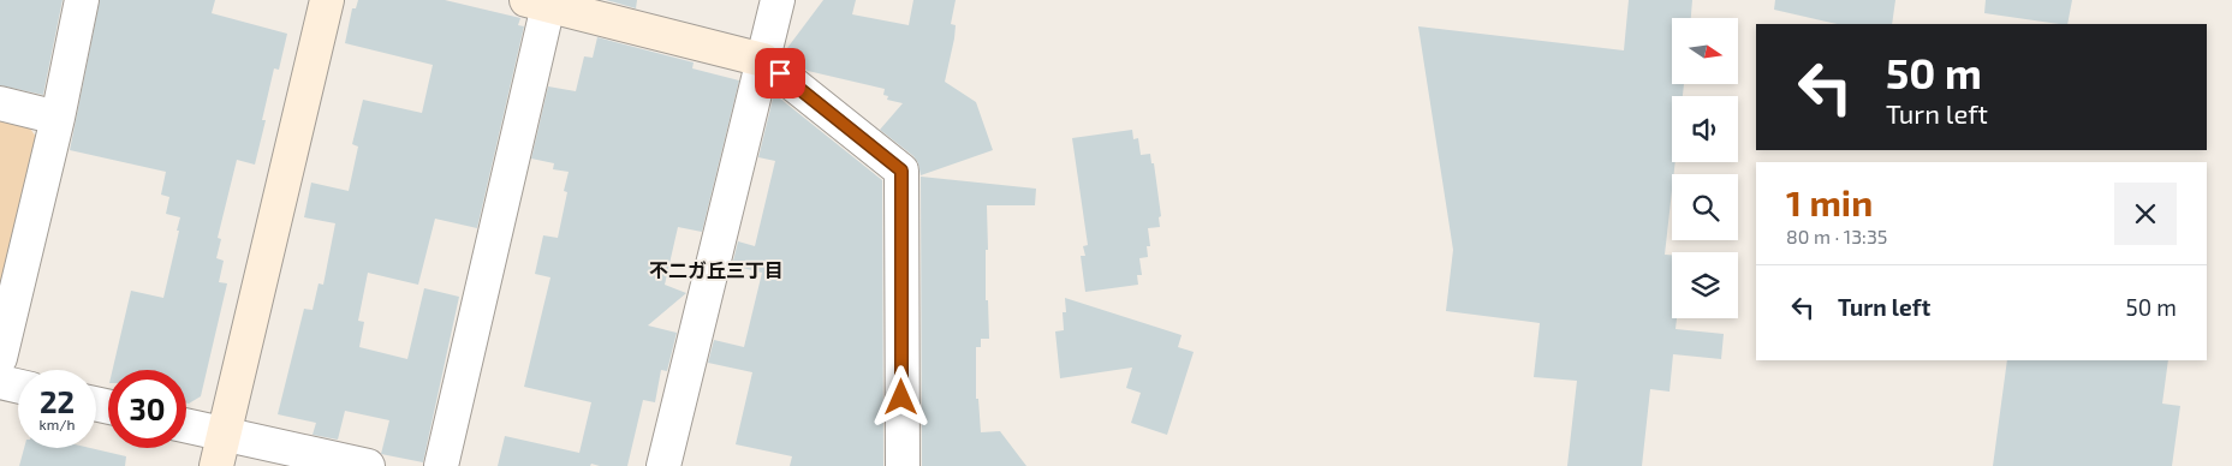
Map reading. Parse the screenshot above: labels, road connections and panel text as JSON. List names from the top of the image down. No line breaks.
{"districts":["不二ガ丘三丁目"],"north":"right","page":{"turn":["50 m","Turn left"],"heading":["1 min","80 m · 13:35"],"list":[{"name":"Turn left","value":"50 m"}],"speed":"22 km/h","limit":"30"}}
